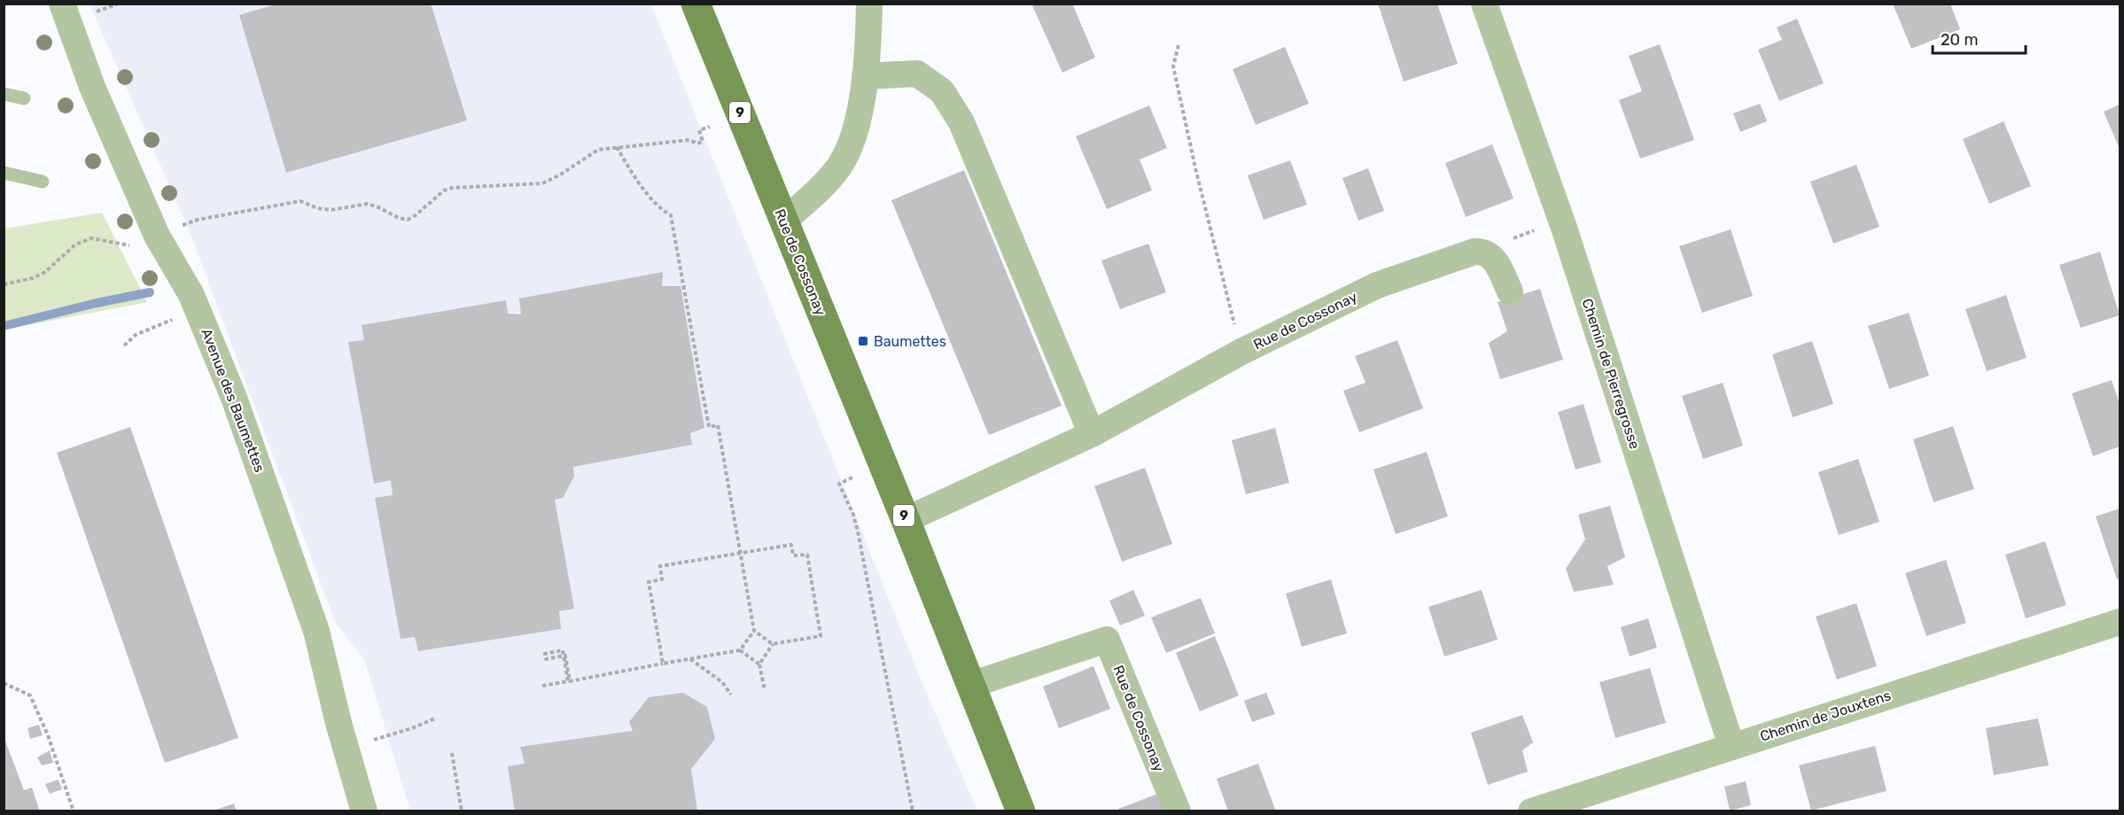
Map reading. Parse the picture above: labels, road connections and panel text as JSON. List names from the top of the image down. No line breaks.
{"streets":{"main road":["9","Rue de Cossonay"],"street":["Chemin de Pierregrosse","Avenue des Baumettes","Chemin de Jouxtens"]},"crossings":[["Chemin de Pierregrosse","Chemin de Jouxtens"]],"places":{"transit":["Baumettes"]},"scale_bar":"20 m"}
